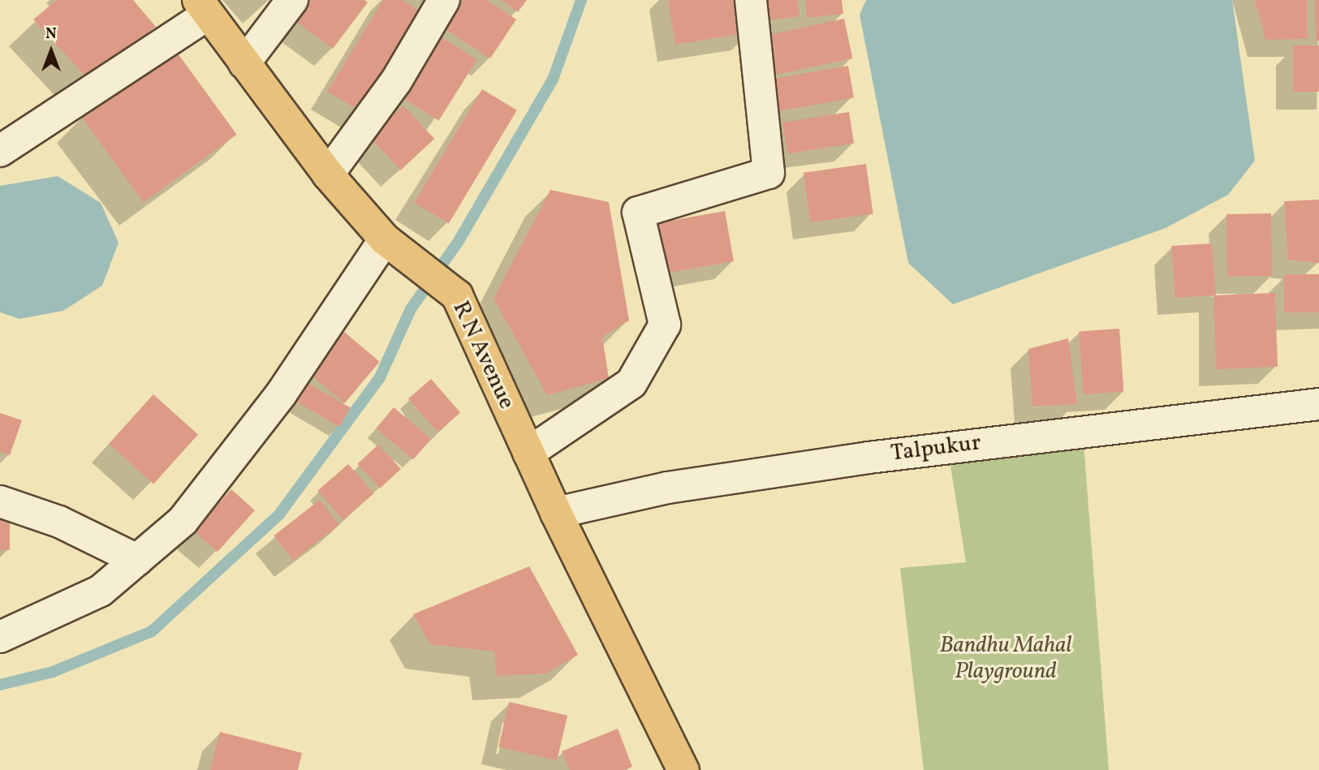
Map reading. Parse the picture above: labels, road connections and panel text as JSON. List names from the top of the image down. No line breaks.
{"streets":{"main road":["R N Avenue"],"street":["Talpukur"]},"crossings":[["R N Avenue","Talpukur"]],"parks":["Bandhu Mahal Playground"],"north":"top"}
